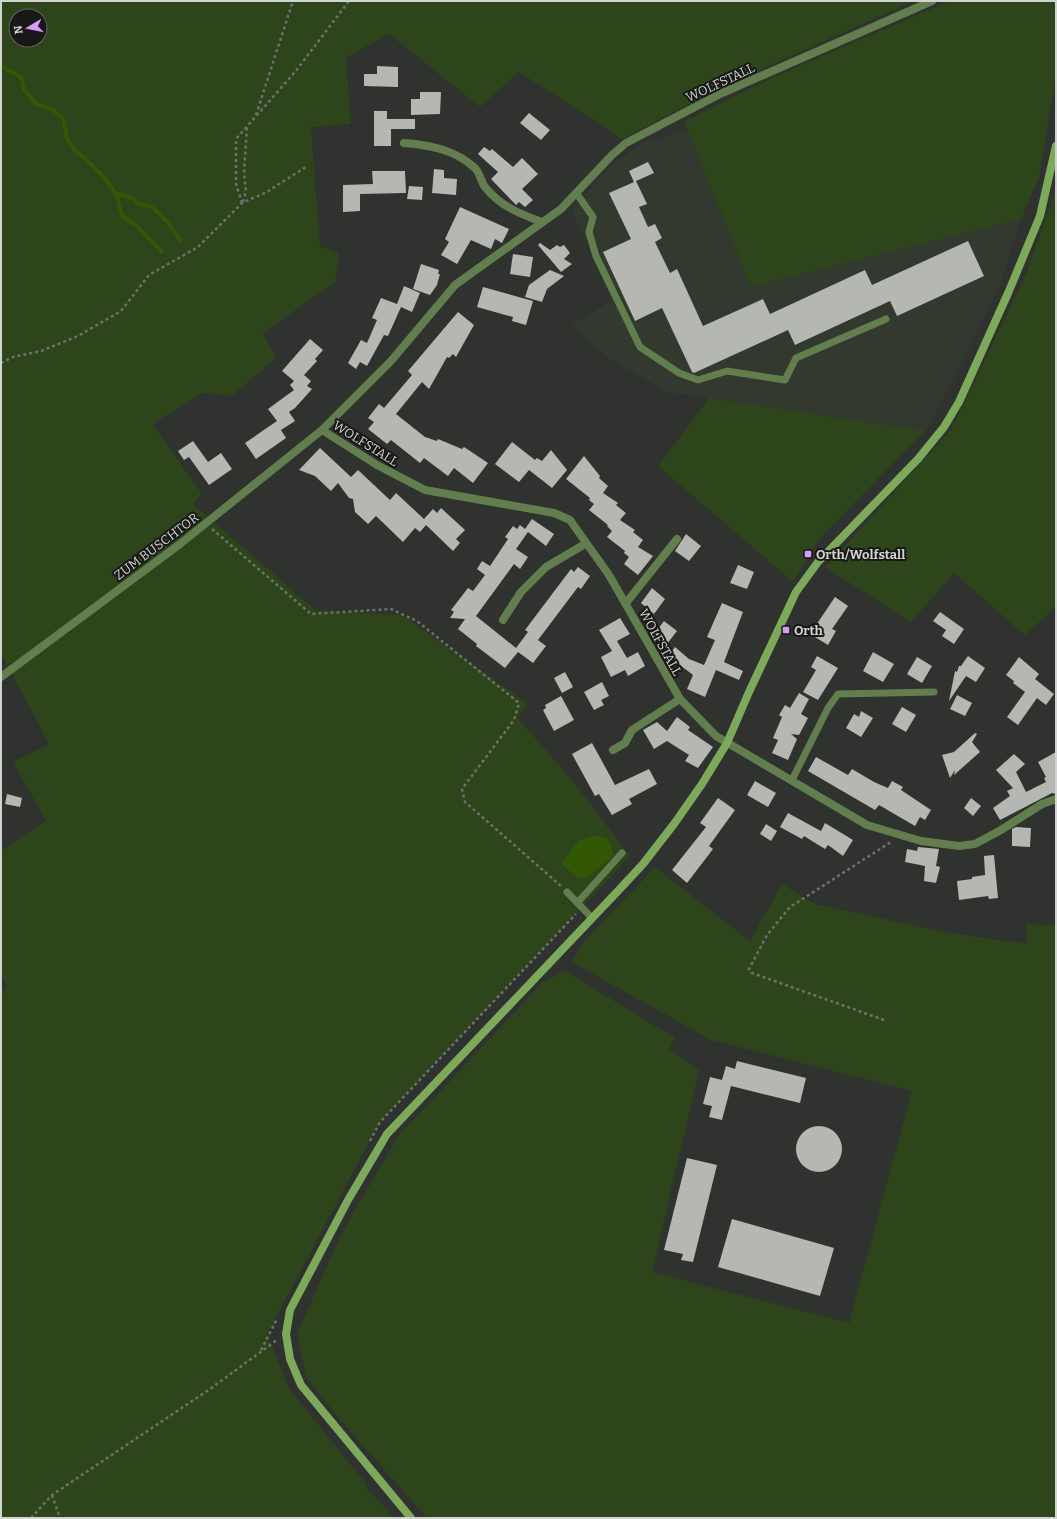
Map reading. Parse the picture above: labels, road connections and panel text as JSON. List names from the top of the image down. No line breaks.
{"streets":{"street":["WOLFSTALL","ZUM BUSCHTOR"]},"crossings":[["WOLFSTALL","ZUM BUSCHTOR"]],"places":{"transit":["Orth/Wolfstall","Orth"]},"north":"left"}
